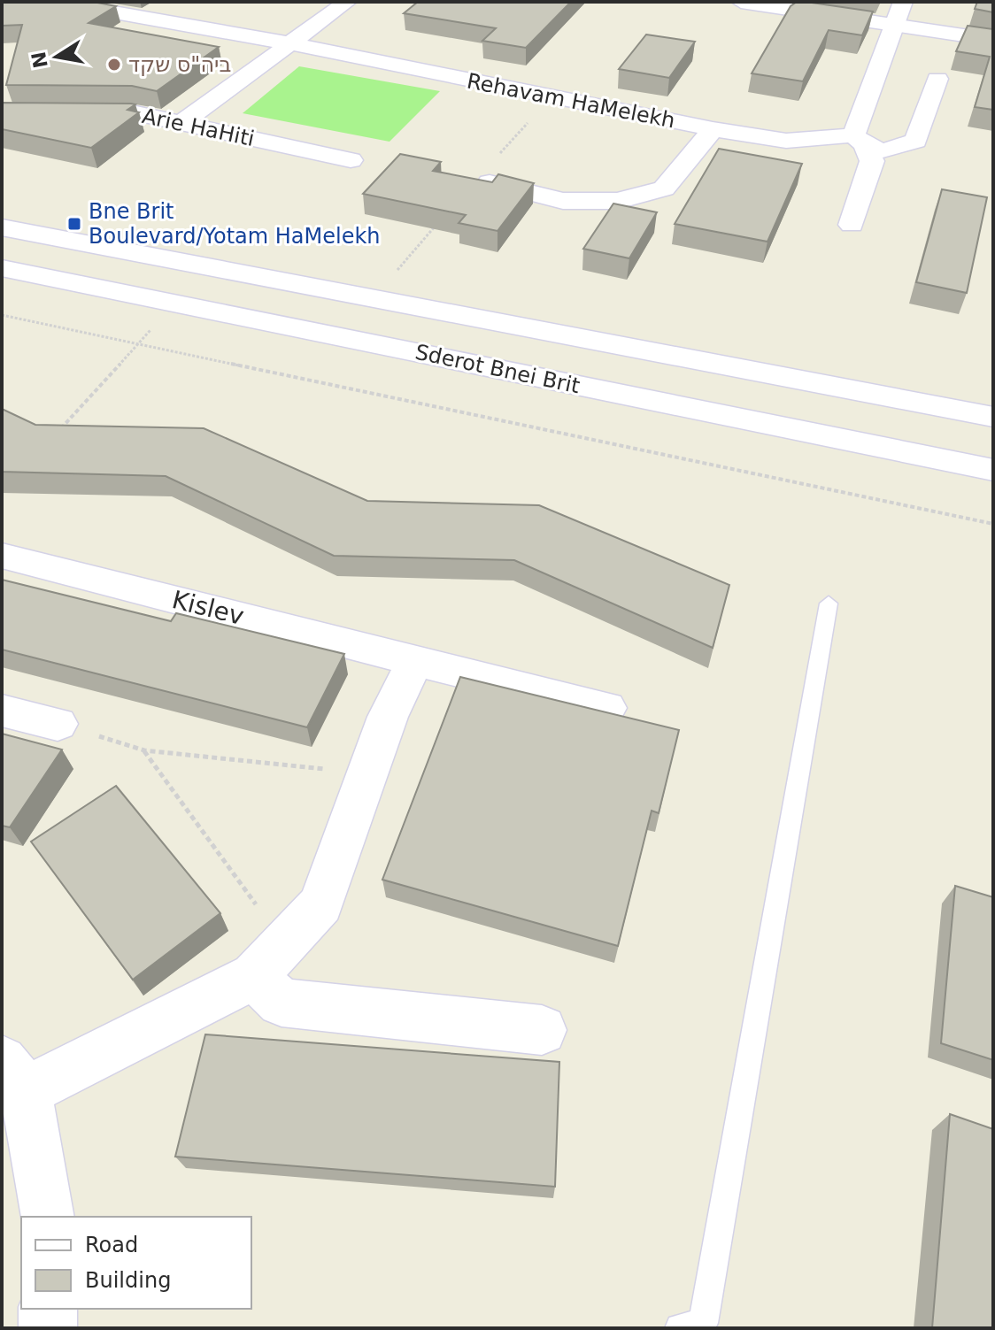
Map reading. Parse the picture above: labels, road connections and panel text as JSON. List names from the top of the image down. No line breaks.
{"streets":{"street":["Rehavam HaMelekh","Arie HaHiti","Sderot Bnei Brit","Kislev"]},"places":{"other":["ביה\"ס שקד"],"transit":["Bne Brit Boulevard/Yotam HaMelekh"]},"legend":["Road","Building"],"north":"left"}
